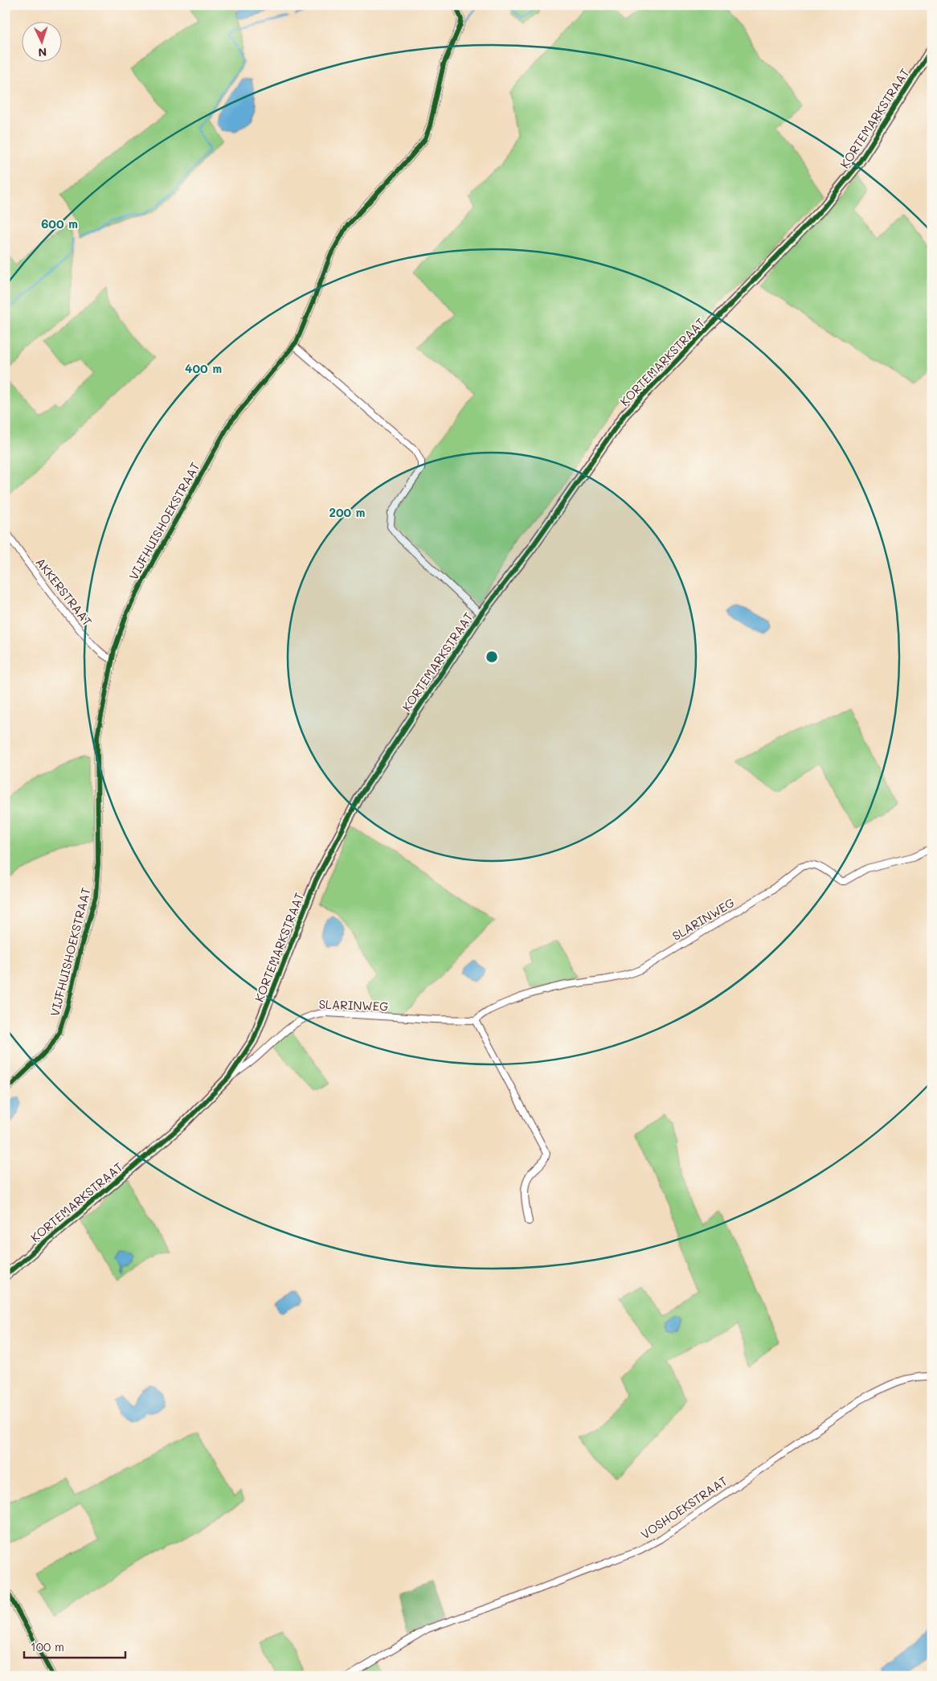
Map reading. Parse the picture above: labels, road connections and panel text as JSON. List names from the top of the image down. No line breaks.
{"streets":{"street":["KORTEMARKSTRAAT","VIJFHUISHOEKSTRAAT","AKKERSTRAAT","SLARINWEG","VOSHOEKSTRAAT"]},"crossings":[["KORTEMARKSTRAAT","VIJFHUISHOEKSTRAAT"],["KORTEMARKSTRAAT","SLARINWEG"],["VIJFHUISHOEKSTRAAT","AKKERSTRAAT"]],"scale_bar":"100 m","north":"bottom","rings":["600 m","400 m","200 m"]}
